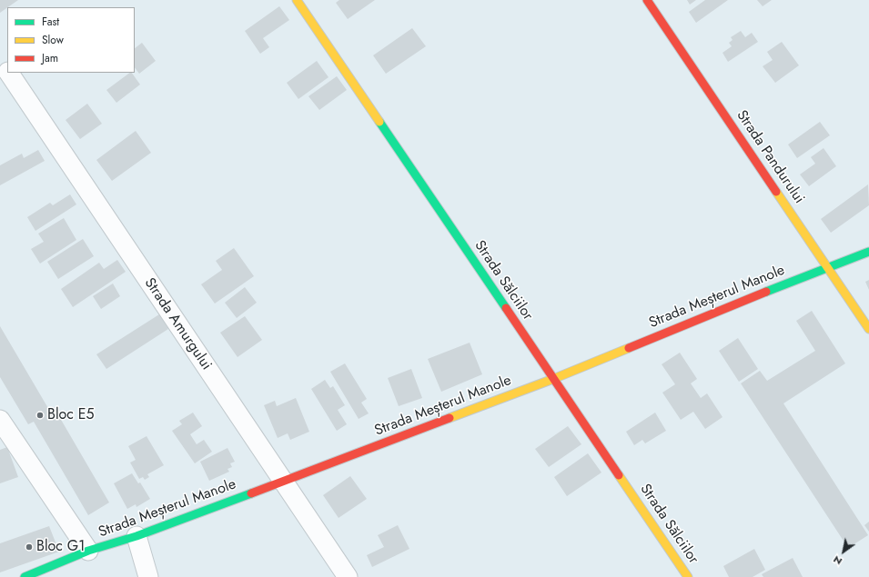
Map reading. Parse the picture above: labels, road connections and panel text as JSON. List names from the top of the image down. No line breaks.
{"streets":{"street":["Strada Pandurului","Strada Sălciilor","Strada Meșterul Manole","Strada Amurgului"]},"crossings":[["Strada Pandurului","Strada Meșterul Manole"],["Strada Sălciilor","Strada Meșterul Manole"],["Strada Meșterul Manole","Strada Amurgului"]],"places":["Bloc E5","Bloc G1"],"legend":["Fast","Slow","Jam"],"north":"bottom left"}
